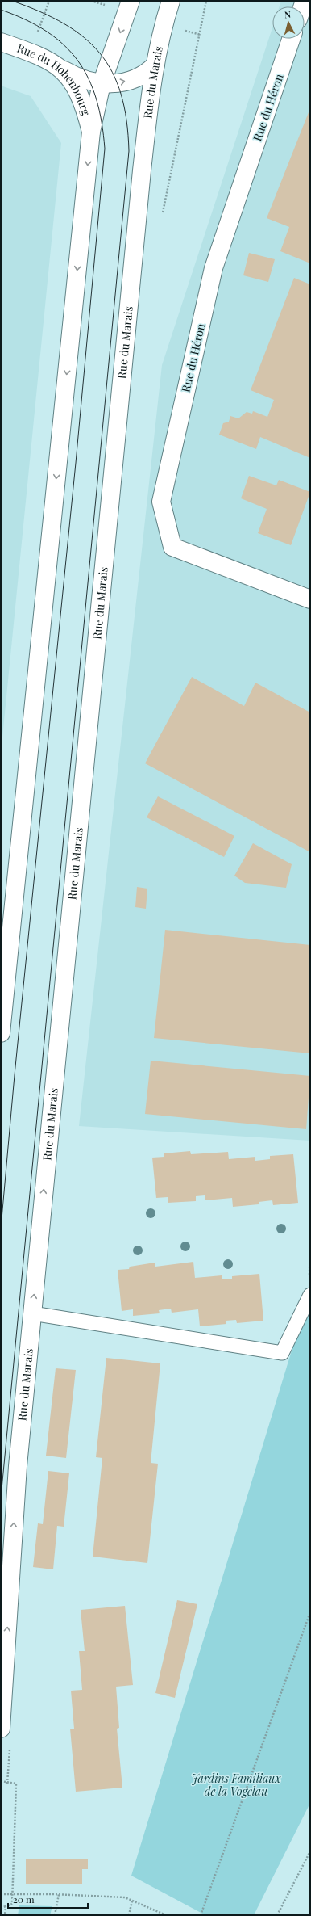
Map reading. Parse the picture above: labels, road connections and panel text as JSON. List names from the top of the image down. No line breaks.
{"streets":{"main road":["Rue du Marais","Rue du Hohenbourg","Rue du Héron"]},"parks":["Jardins Familiaux de la Vogelau"],"scale_bar":"20 m","north":"top"}
